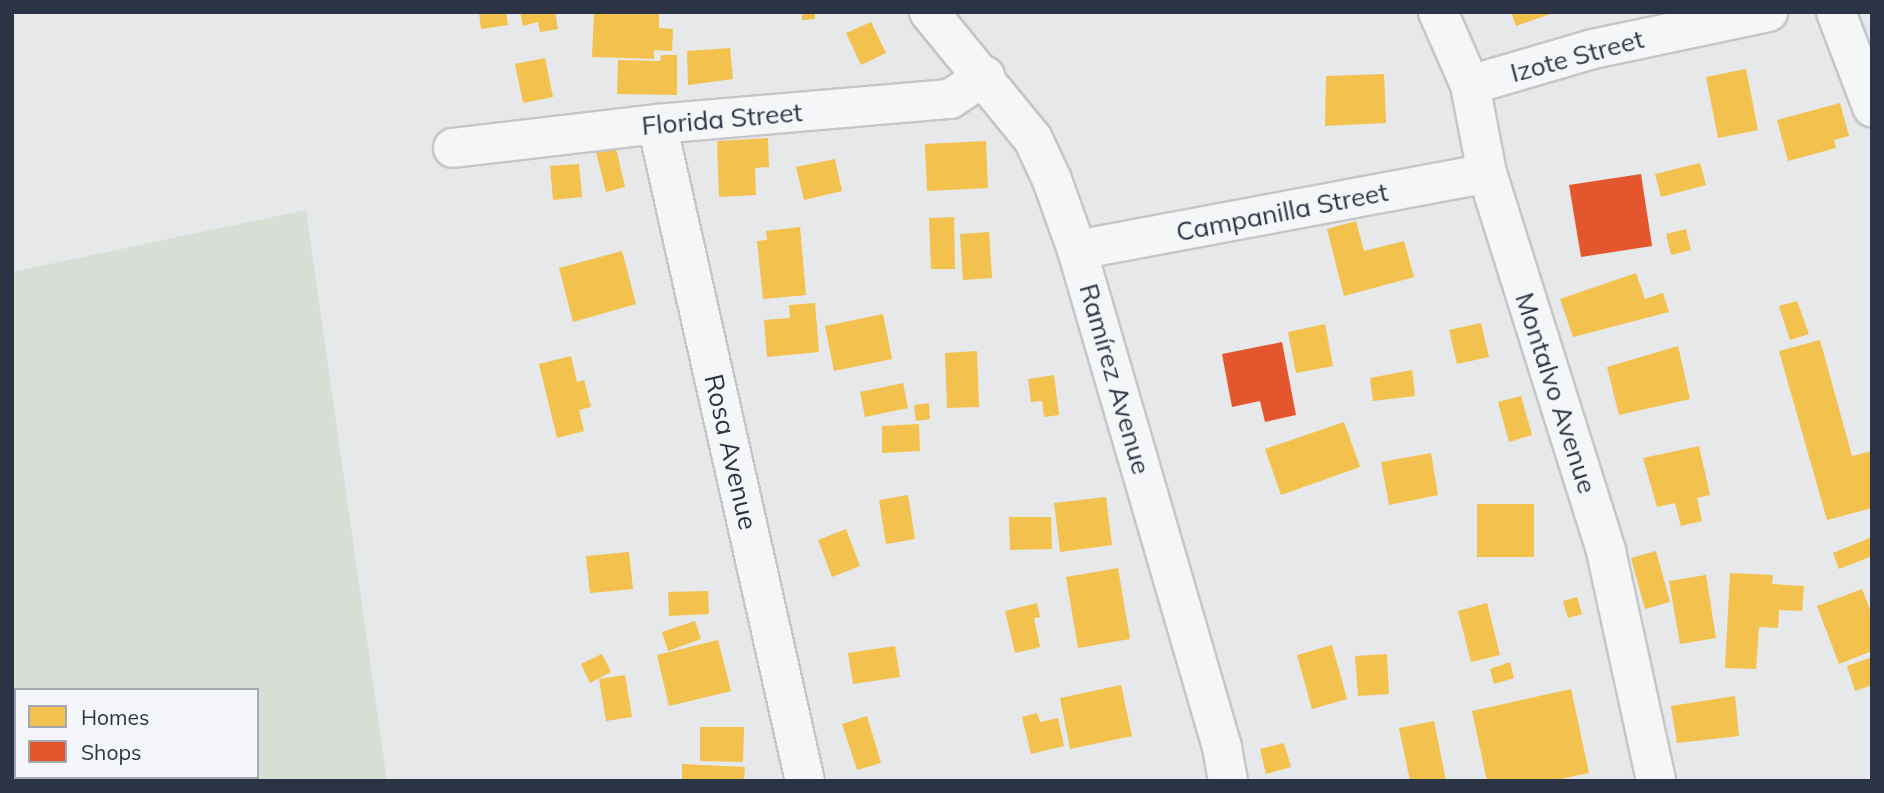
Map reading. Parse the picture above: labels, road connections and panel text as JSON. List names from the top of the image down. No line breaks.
{"streets":{"street":["Izote Street","Florida Street","Campanilla Street","Ramírez Avenue","Montalvo Avenue","Rosa Avenue"]},"crossings":[["Izote Street","Montalvo Avenue"],["Florida Street","Ramírez Avenue"],["Florida Street","Rosa Avenue"],["Campanilla Street","Ramírez Avenue"],["Campanilla Street","Montalvo Avenue"]],"legend":["Homes","Shops"]}
